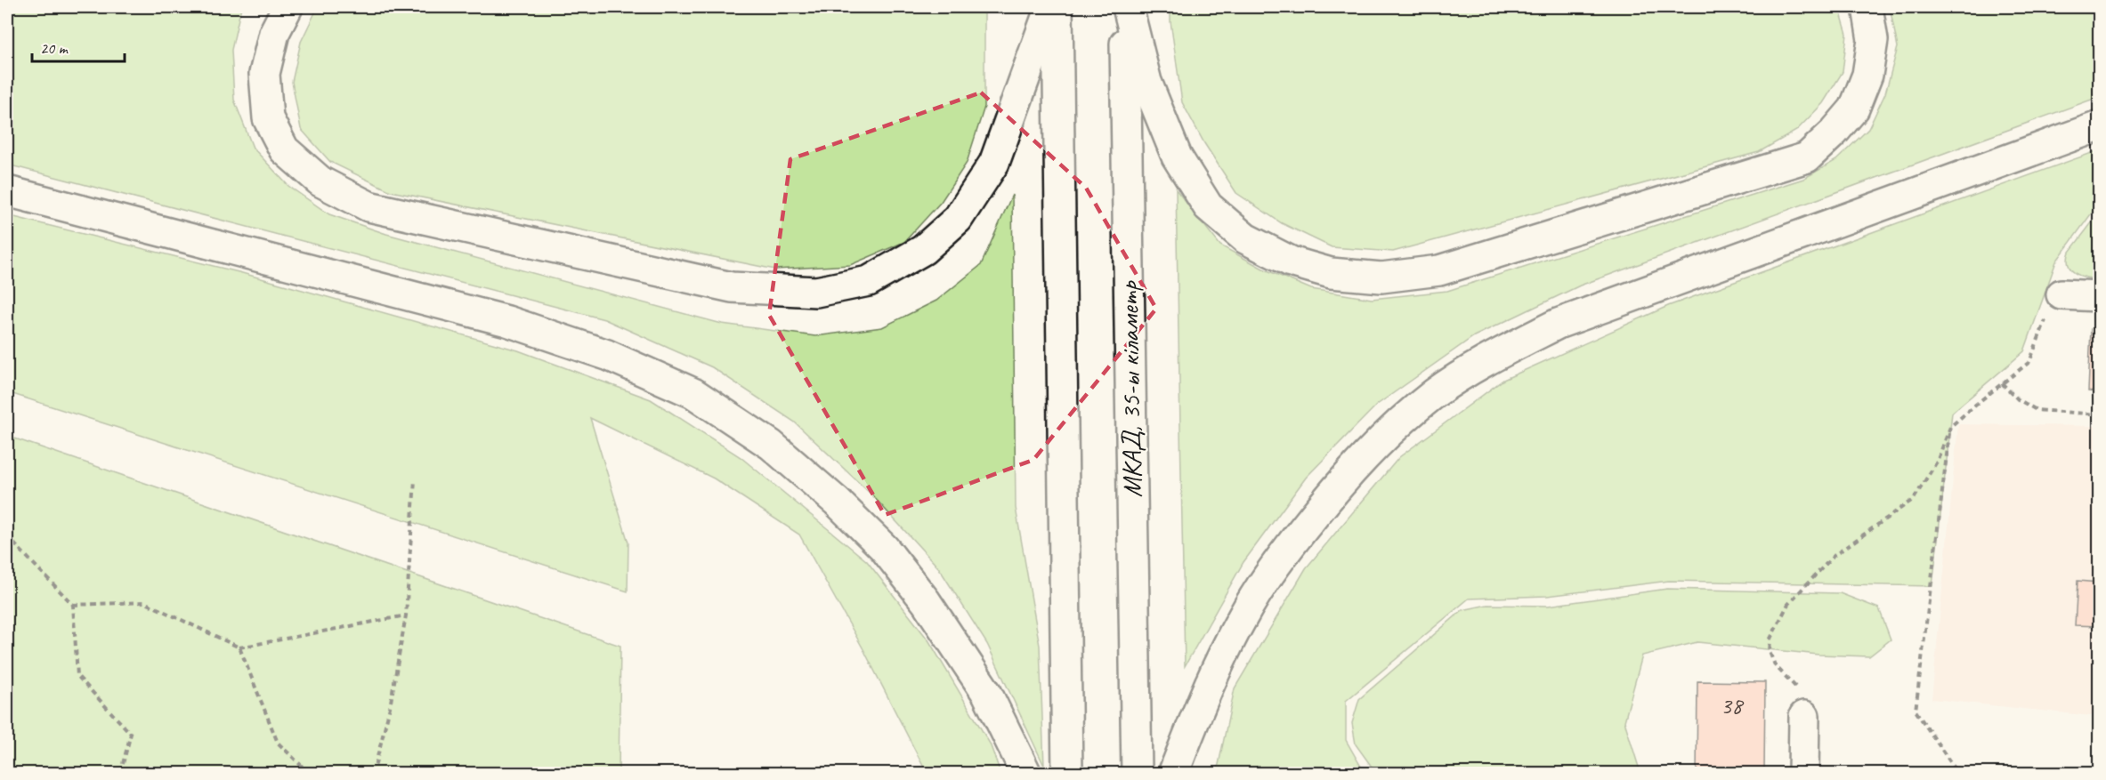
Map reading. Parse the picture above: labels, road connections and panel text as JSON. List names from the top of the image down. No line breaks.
{"streets":{"main road":["МКАД, 35-ы кіламетр"]},"house_numbers":["38"],"scale_bar":"20 m"}
